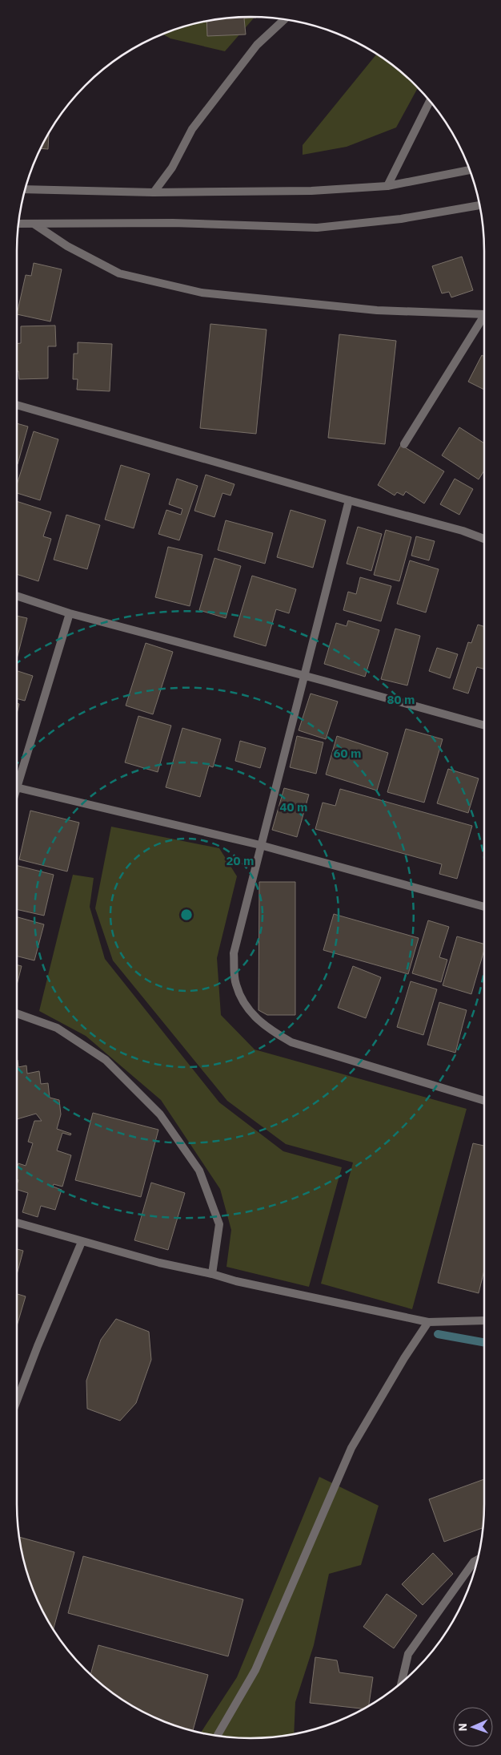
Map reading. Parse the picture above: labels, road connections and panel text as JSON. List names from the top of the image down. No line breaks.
{"north":"left","rings":["80 m","60 m","40 m","20 m"]}
